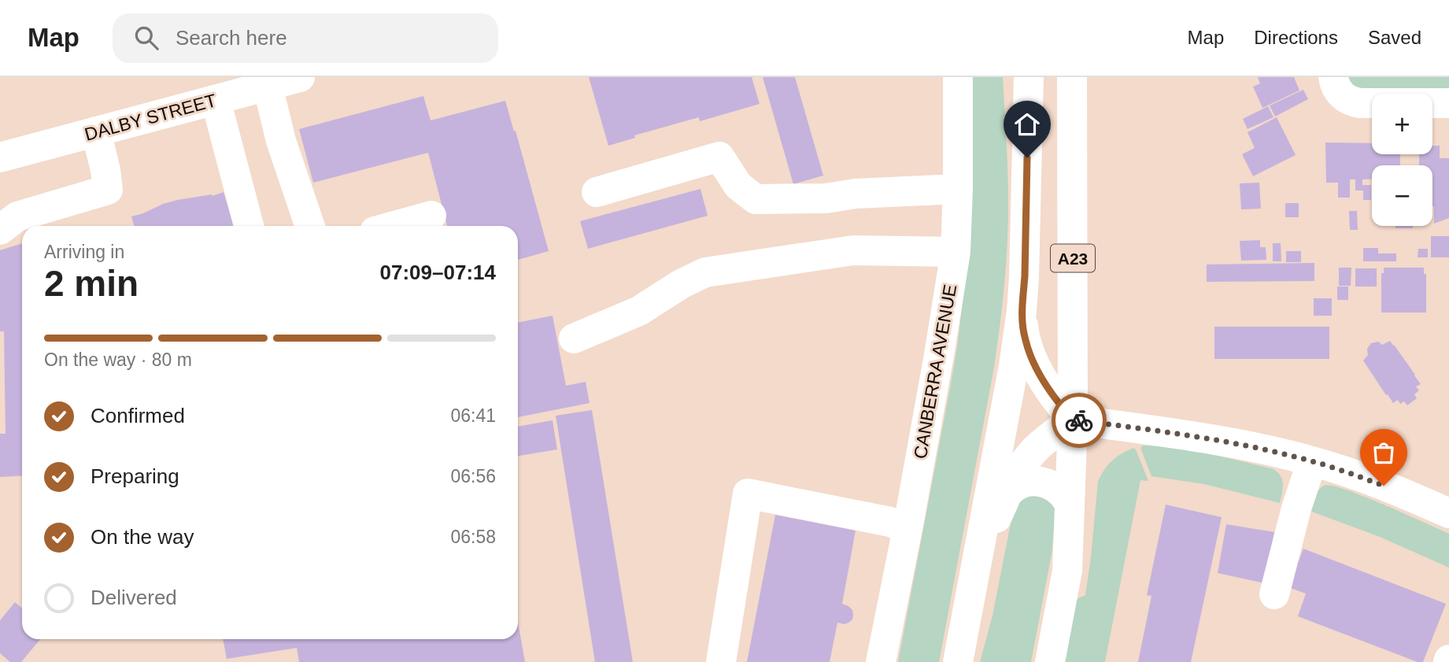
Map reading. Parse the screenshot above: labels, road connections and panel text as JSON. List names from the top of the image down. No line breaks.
{"streets":{"main road":["DALBY STREET","A23","CANBERRA AVENUE"]},"page":{"header":"Map","search":"Search here","nav":["Map","Directions","Saved"],"map_buttons":["+","−"],"heading":["2 min","Arriving in","07:09–07:14"],"bar":"On the way · 80 m","list":[["Confirmed","06:41"],["Preparing","06:56"],["On the way","06:58"],"Delivered"]}}
